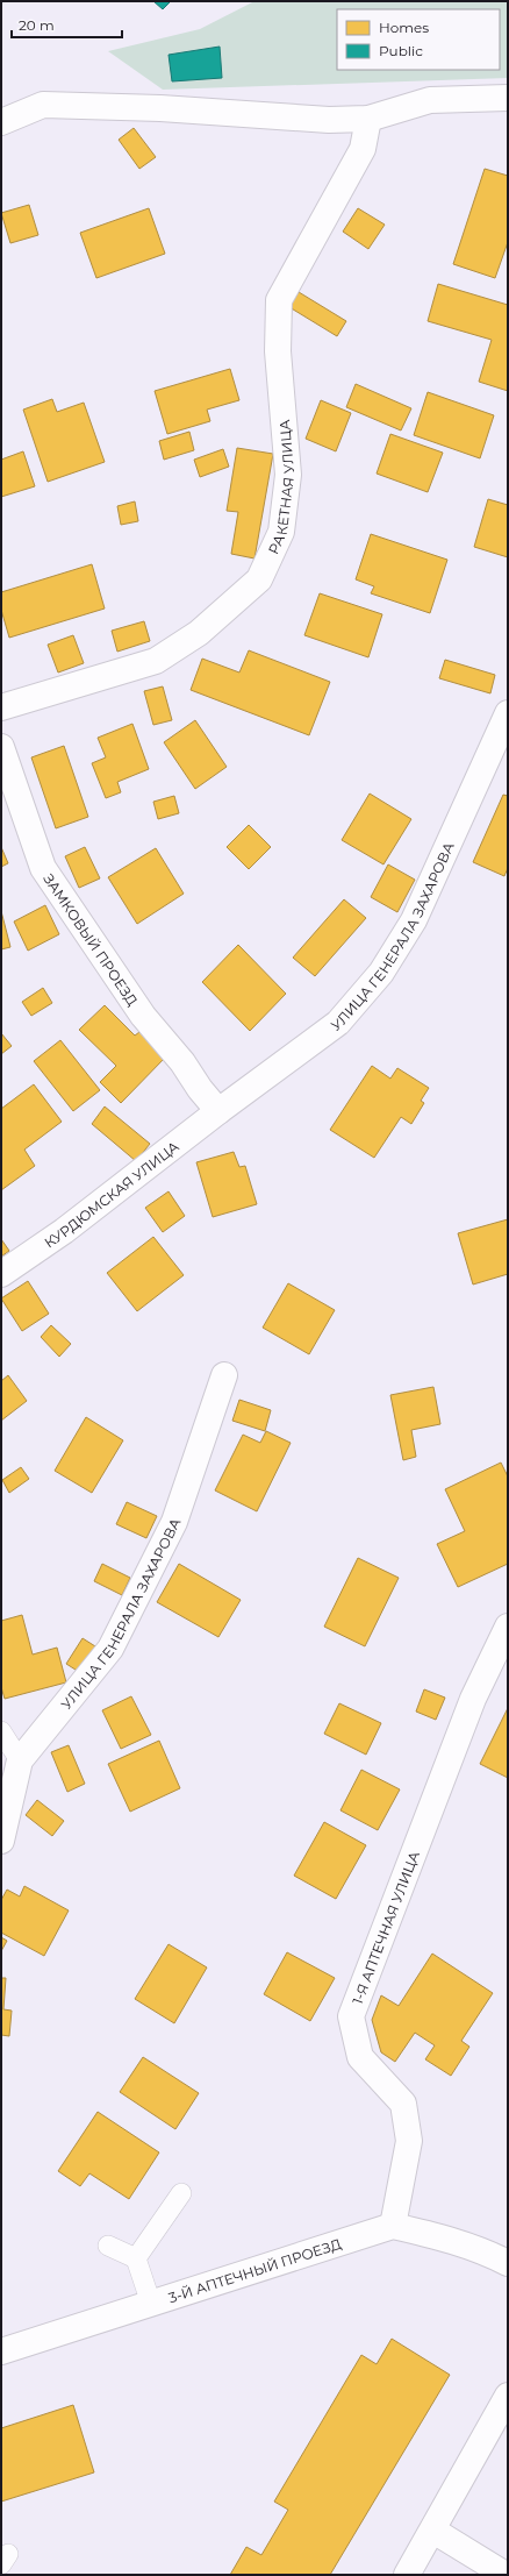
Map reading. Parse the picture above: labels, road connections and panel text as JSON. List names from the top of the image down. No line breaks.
{"streets":{"street":["РАКЕТНАЯ УЛИЦА","УЛИЦА ГЕНЕРАЛА ЗАХАРОВА","ЗАМКОВЫЙ ПРОЕЗД","КУРДЮМСКАЯ УЛИЦА","1-Я АПТЕЧНАЯ УЛИЦА","3-Й АПТЕЧНЫЙ ПРОЕЗД"]},"crossings":[["УЛИЦА ГЕНЕРАЛА ЗАХАРОВА","ЗАМКОВЫЙ ПРОЕЗД"],["УЛИЦА ГЕНЕРАЛА ЗАХАРОВА","КУРДЮМСКАЯ УЛИЦА"],["ЗАМКОВЫЙ ПРОЕЗД","КУРДЮМСКАЯ УЛИЦА"],["1-Я АПТЕЧНАЯ УЛИЦА","3-Й АПТЕЧНЫЙ ПРОЕЗД"]],"legend":["Homes","Public"],"scale_bar":"20 m"}
